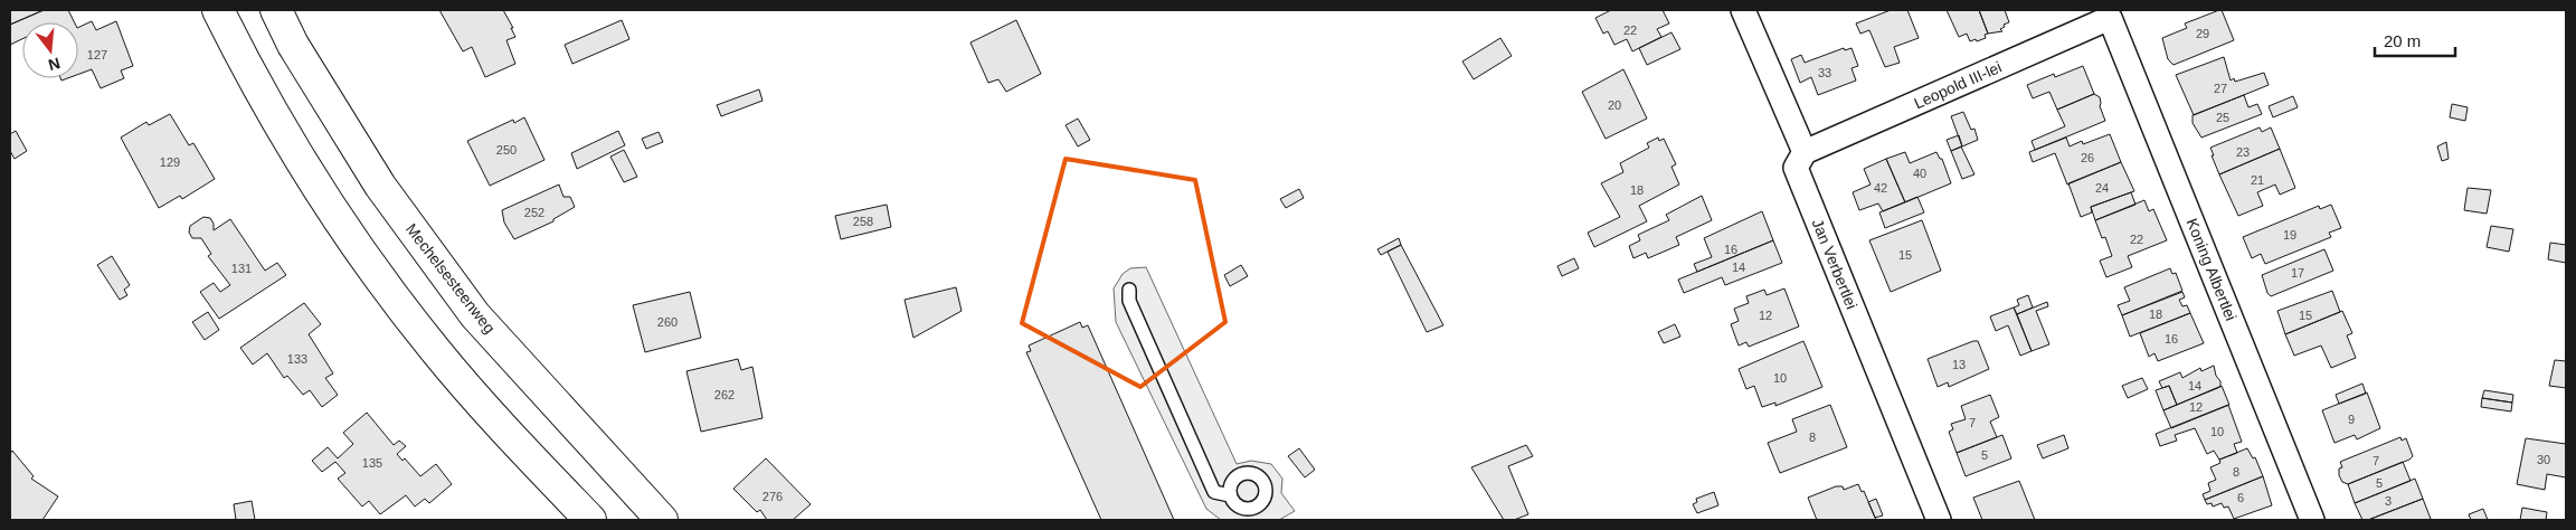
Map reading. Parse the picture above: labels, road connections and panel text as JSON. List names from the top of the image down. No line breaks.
{"streets":{"main road":["Mechelsesteenweg"],"street":["Leopold III-lei","Jan Verbertlei","Koning Albertlei"]},"crossings":[["Leopold III-lei","Jan Verbertlei"],["Leopold III-lei","Koning Albertlei"]],"house_numbers":["22","29","127","33","27","20","25","250","23","26","129","40","21","42","24","18","252","258","19","22","16","15","14","131","17","18","12","15","260","16","133","13","10","14","262","12","9","7","10","8","5","30","7","135","8","5","276","6","3"],"scale_bar":"20 m","north":"bottom"}
